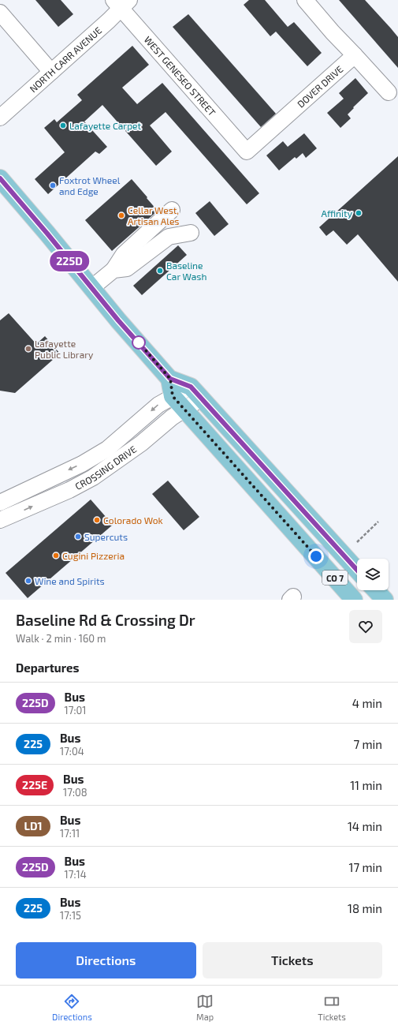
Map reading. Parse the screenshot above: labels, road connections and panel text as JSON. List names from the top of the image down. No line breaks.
{"streets":{"main road":["CO 7"],"street":["NORTH CARR AVENUE","WEST GENESEO STREET","DOVER DRIVE","CROSSING DRIVE"]},"crossings":[["NORTH CARR AVENUE","WEST GENESEO STREET"],["WEST GENESEO STREET","DOVER DRIVE"],["CROSSING DRIVE","CO 7"]],"places":["Lafayette Carpet","Foxtrot Wheel and Edge","Affinity","Cellar West, Artisan Ales","Baseline Car Wash","Lafayette Public Library","Colorado Wok","Supercuts","Cugini Pizzeria","Wine and Spirits"],"lines":["bus line 225D"],"page":{"on_map":"225D","heading":[["Baseline Rd & Crossing Dr","Walk · 2 min · 160 m"],"Departures"],"list":[{"mark":"225D","name":"Bus","note":"17:01","value":"4 min"},{"mark":"225","name":"Bus","note":"17:04","value":"7 min"},{"mark":"225E","name":"Bus","note":"17:08","value":"11 min"},{"mark":"LD1","name":"Bus","note":"17:11","value":"14 min"},{"mark":"225D","name":"Bus","note":"17:14","value":"17 min"},{"mark":"225","name":"Bus","note":"17:15","value":"18 min"}],"buttons":["Directions","Tickets"],"tabs":["Directions","Map","Tickets"]}}
